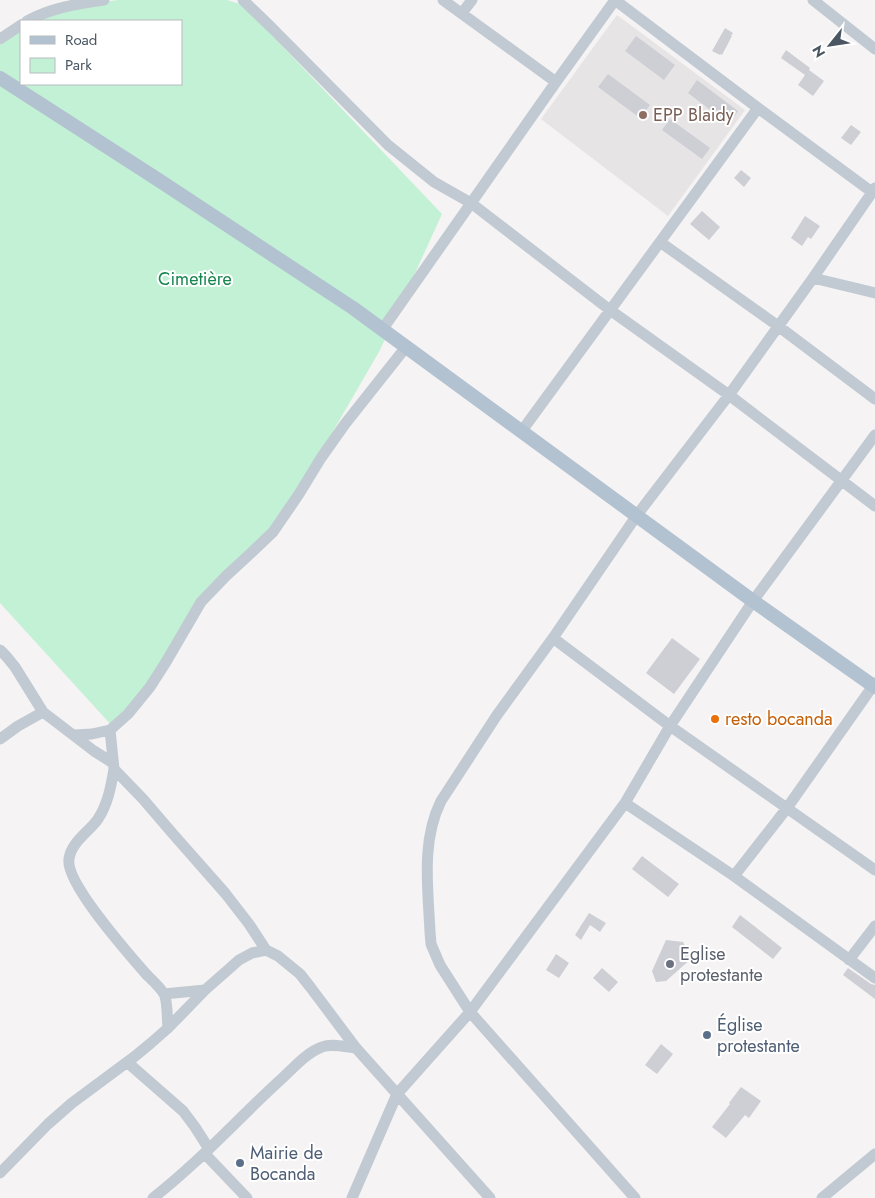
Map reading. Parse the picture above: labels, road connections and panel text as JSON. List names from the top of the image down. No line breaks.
{"parks":["Cimetière"],"places":["EPP Blaidy","resto bocanda","Eglise protestante","Église protestante","Mairie de Bocanda"],"legend":["Road","Park"],"north":"bottom left"}
